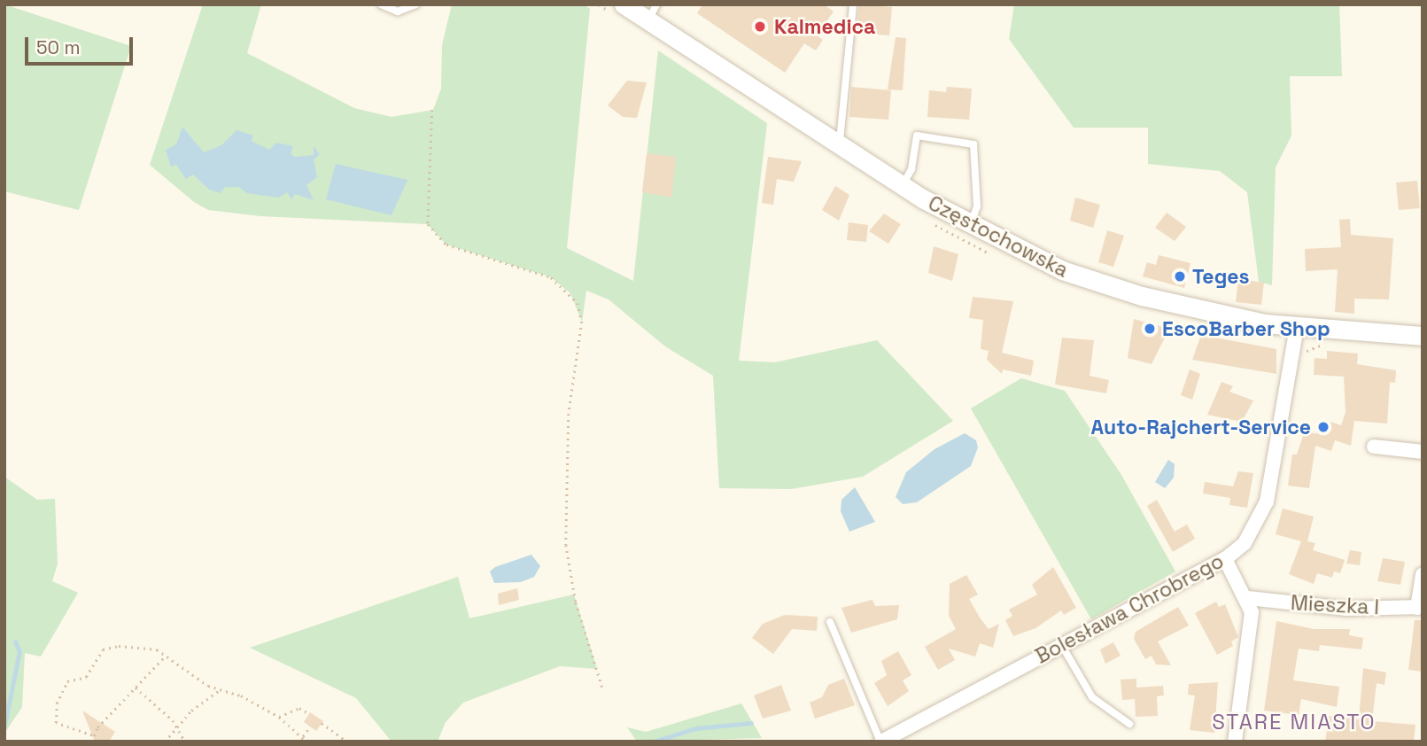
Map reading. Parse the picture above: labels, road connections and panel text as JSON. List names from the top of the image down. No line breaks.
{"streets":{"main road":["Częstochowska"],"street":["Mieszka I","Bolesława Chrobrego"]},"crossings":[["Częstochowska","Bolesława Chrobrego"]],"districts":["STARE MIASTO"],"places":["Kalmedica","Teges","EscoBarber Shop","Auto-Rajchert-Service"],"scale_bar":"50 m"}
